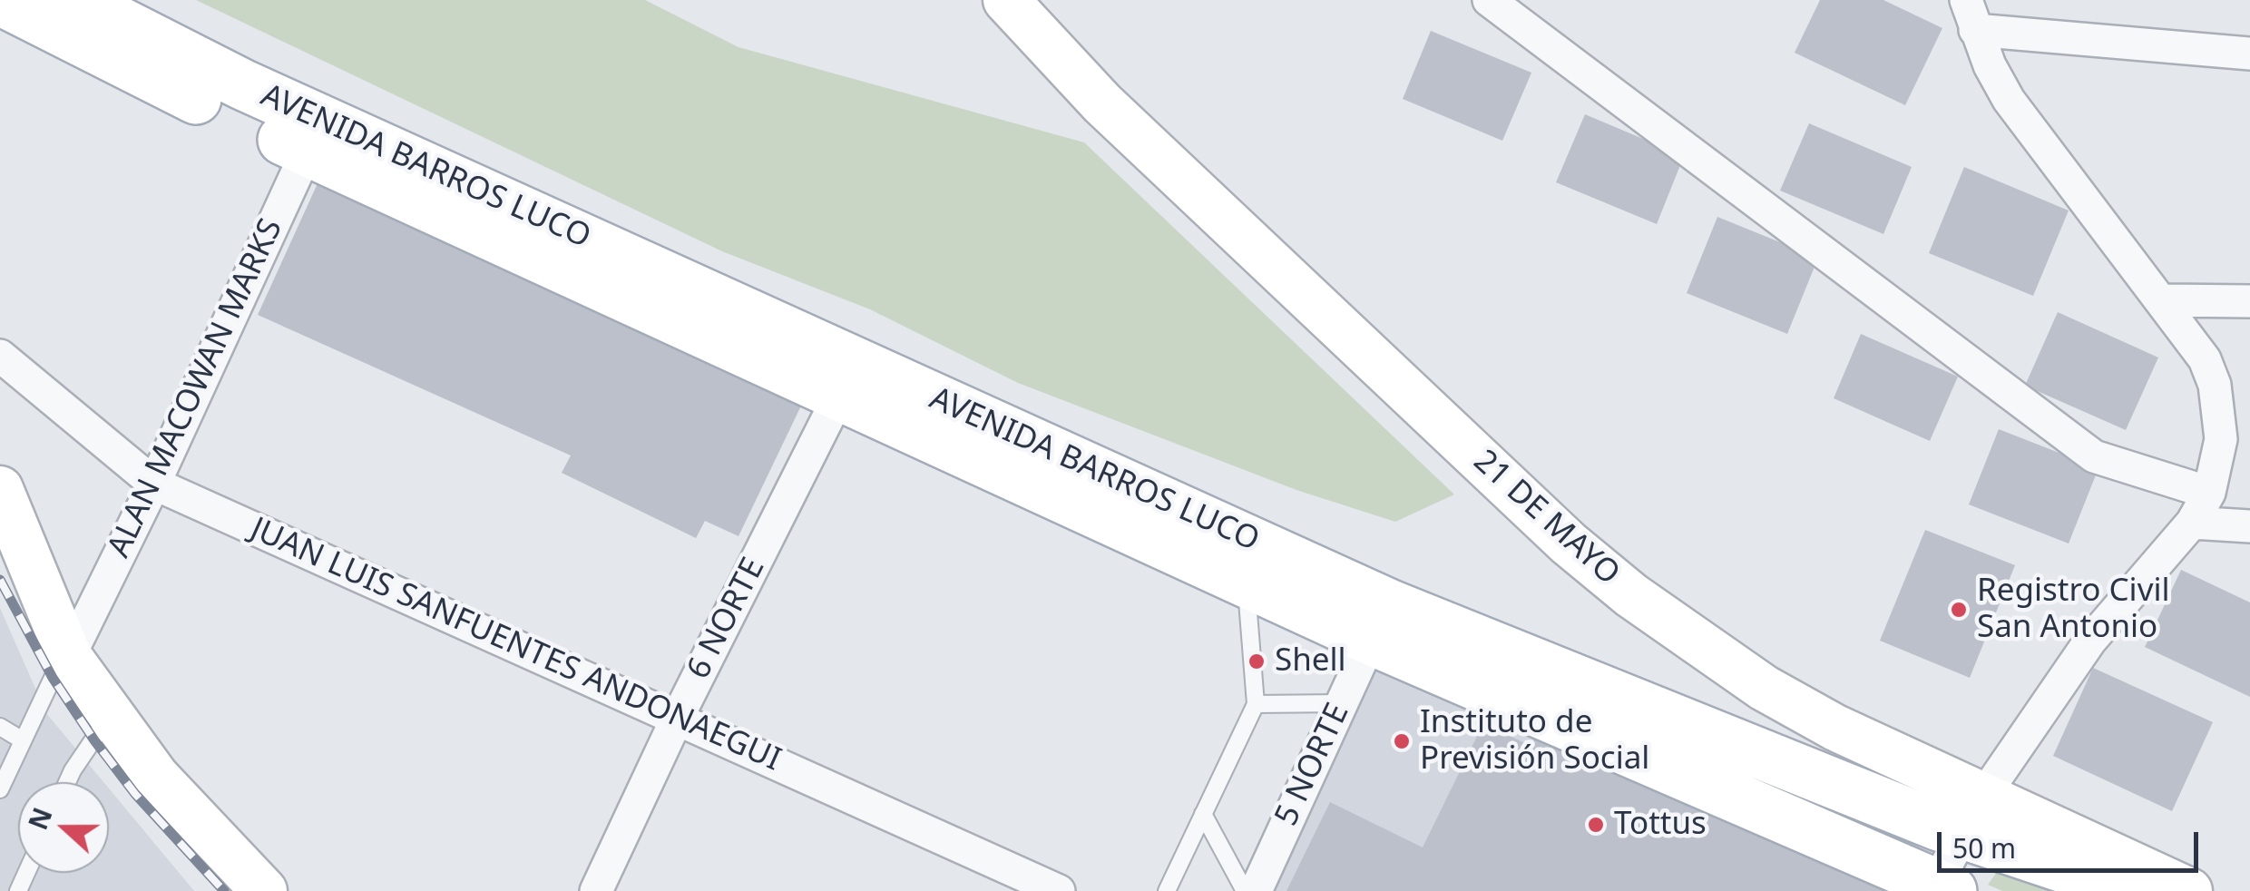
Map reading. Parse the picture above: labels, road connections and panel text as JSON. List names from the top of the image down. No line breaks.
{"streets":{"main road":["AVENIDA BARROS LUCO"],"street":["ALAN MACOWAN MARKS","21 DE MAYO","6 NORTE","JUAN LUIS SANFUENTES ANDONAEGUI","5 NORTE"]},"crossings":[["AVENIDA BARROS LUCO","ALAN MACOWAN MARKS"],["AVENIDA BARROS LUCO","21 DE MAYO"],["AVENIDA BARROS LUCO","6 NORTE"],["AVENIDA BARROS LUCO","5 NORTE"],["ALAN MACOWAN MARKS","JUAN LUIS SANFUENTES ANDONAEGUI"],["6 NORTE","JUAN LUIS SANFUENTES ANDONAEGUI"]],"places":["Registro Civil San Antonio","Shell","Instituto de Previsión Social","Tottus"],"scale_bar":"50 m","north":"left"}
